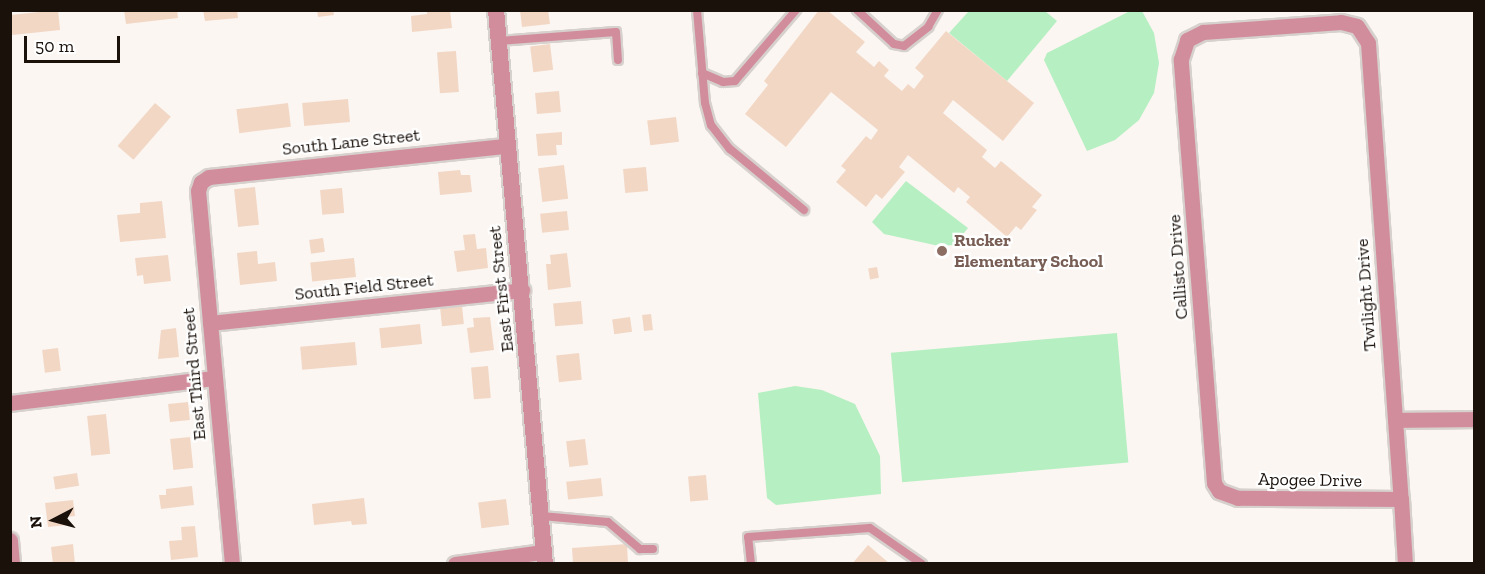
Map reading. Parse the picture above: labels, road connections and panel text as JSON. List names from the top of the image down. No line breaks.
{"streets":{"street":["South Lane Street","Callisto Drive","South Field Street","East First Street","Twilight Drive","East Third Street","Apogee Drive"]},"crossings":[["South Lane Street","East First Street"],["South Lane Street","East Third Street"],["Callisto Drive","Twilight Drive"],["Callisto Drive","Apogee Drive"],["South Field Street","East First Street"],["South Field Street","East Third Street"],["Twilight Drive","Apogee Drive"]],"places":["Rucker Elementary School"],"scale_bar":"50 m","north":"left"}
